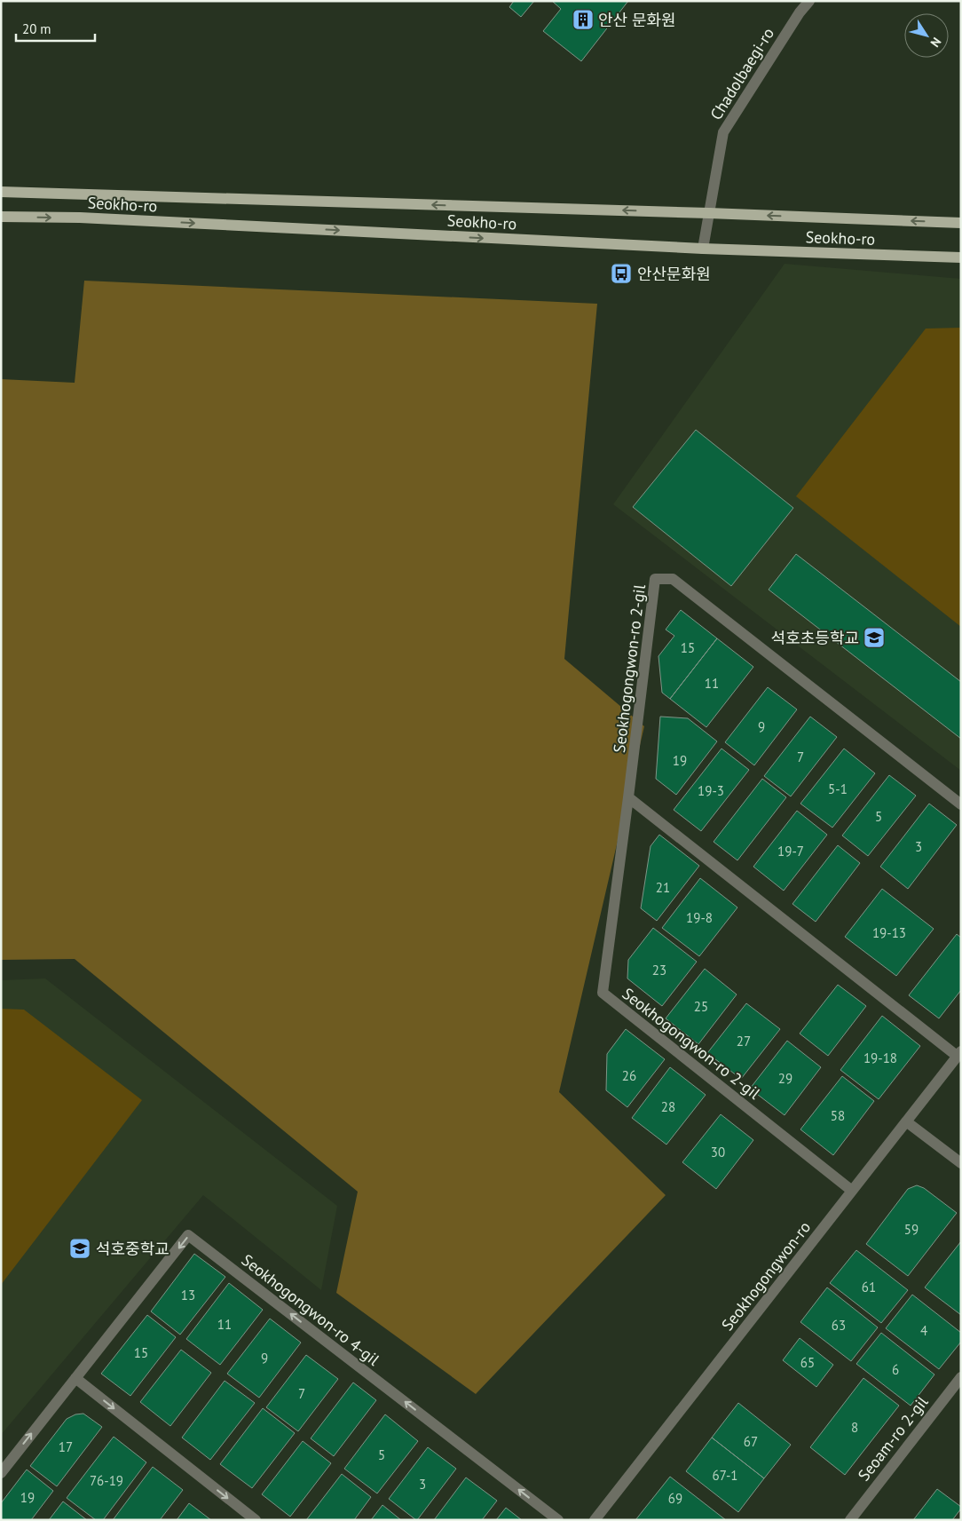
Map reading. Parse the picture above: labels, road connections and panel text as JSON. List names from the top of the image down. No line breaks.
{"streets":{"main road":["Seokho-ro"],"street":["Chadolbaegi-ro","Seokhogongwon-ro 2-gil","Seokhogongwon-ro","Seokhogongwon-ro 4-gil","Seoam-ro 2-gil"]},"crossings":[["Chadolbaegi-ro","Seokho-ro"],["Seokhogongwon-ro 2-gil","Seokhogongwon-ro"]],"places":{"building":["안산 문화원"],"bus stop":["안산문화원"],"school or university":["석호초등학교","석호중학교"]},"house_numbers":["15","11","9","7","19","5-1","19-3","5","3","19-7","21","19-8","19-13","23","25","27","19-18","26","29","28","58","30","59","61","13","11","63","4","15","9","65","6","7","8","67","17","5","67-1","76-19","3","19","69"],"scale_bar":"20 m","north":"bottom right"}
